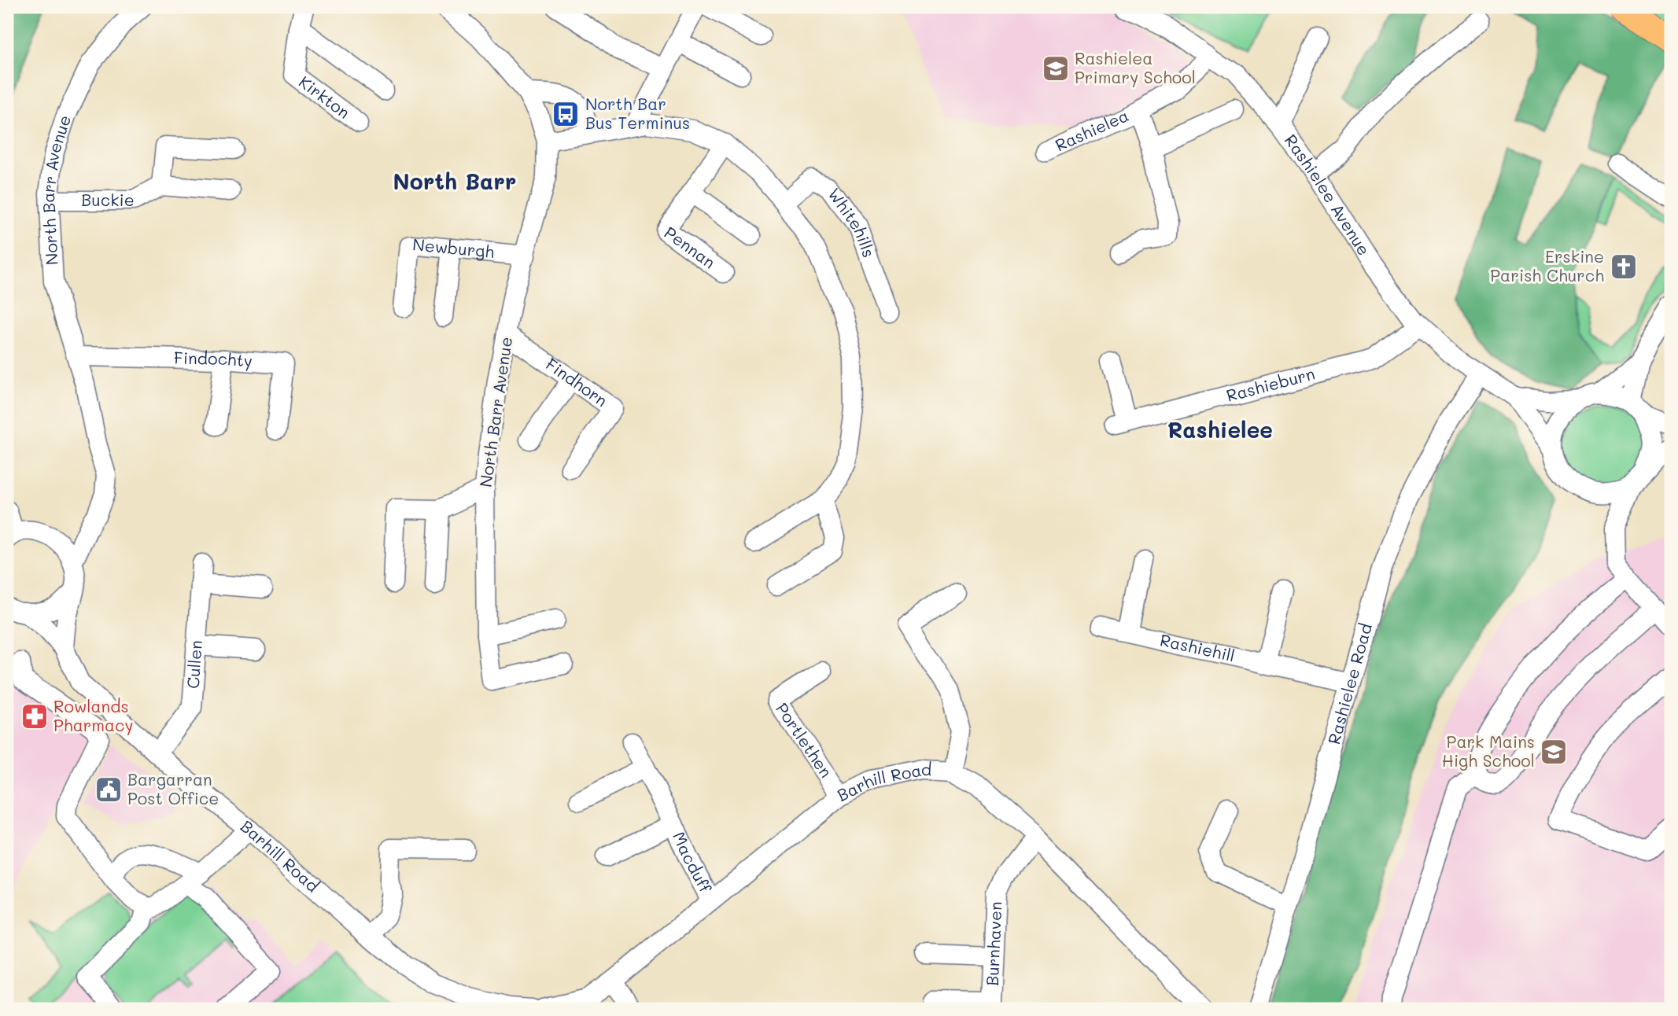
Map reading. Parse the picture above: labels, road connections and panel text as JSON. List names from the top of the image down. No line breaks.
{"streets":{"street":["Kirkton","Rashielea","North Barr Avenue","Rashielee Avenue","Buckie","Whitehills","Pennan","Newburgh","Findochty","Findhorn","Rashieburn","Rashiehill","Cullen","Rashielee Road","Portlethen","Barhill Road","Macduff","Burnhaven"]},"crossings":[["Rashielea","Rashielee Avenue"],["North Barr Avenue","Buckie"],["North Barr Avenue","Newburgh"],["North Barr Avenue","Findochty"],["North Barr Avenue","Findhorn"],["North Barr Avenue","Barhill Road"],["Rashielee Avenue","Rashieburn"],["Rashielee Avenue","Rashielee Road"],["Rashiehill","Rashielee Road"],["Cullen","Barhill Road"],["Portlethen","Barhill Road"],["Barhill Road","Macduff"],["Barhill Road","Burnhaven"]],"districts":["North Barr","Rashielee"],"places":{"school or university":["Rashielea Primary School","Park Mains High School"],"bus stop":["North Bar Bus Terminus"],"church":["Erskine Parish Church"],"pharmacy":["Rowlands Pharmacy"],"public building":["Bargarran Post Office"]}}
